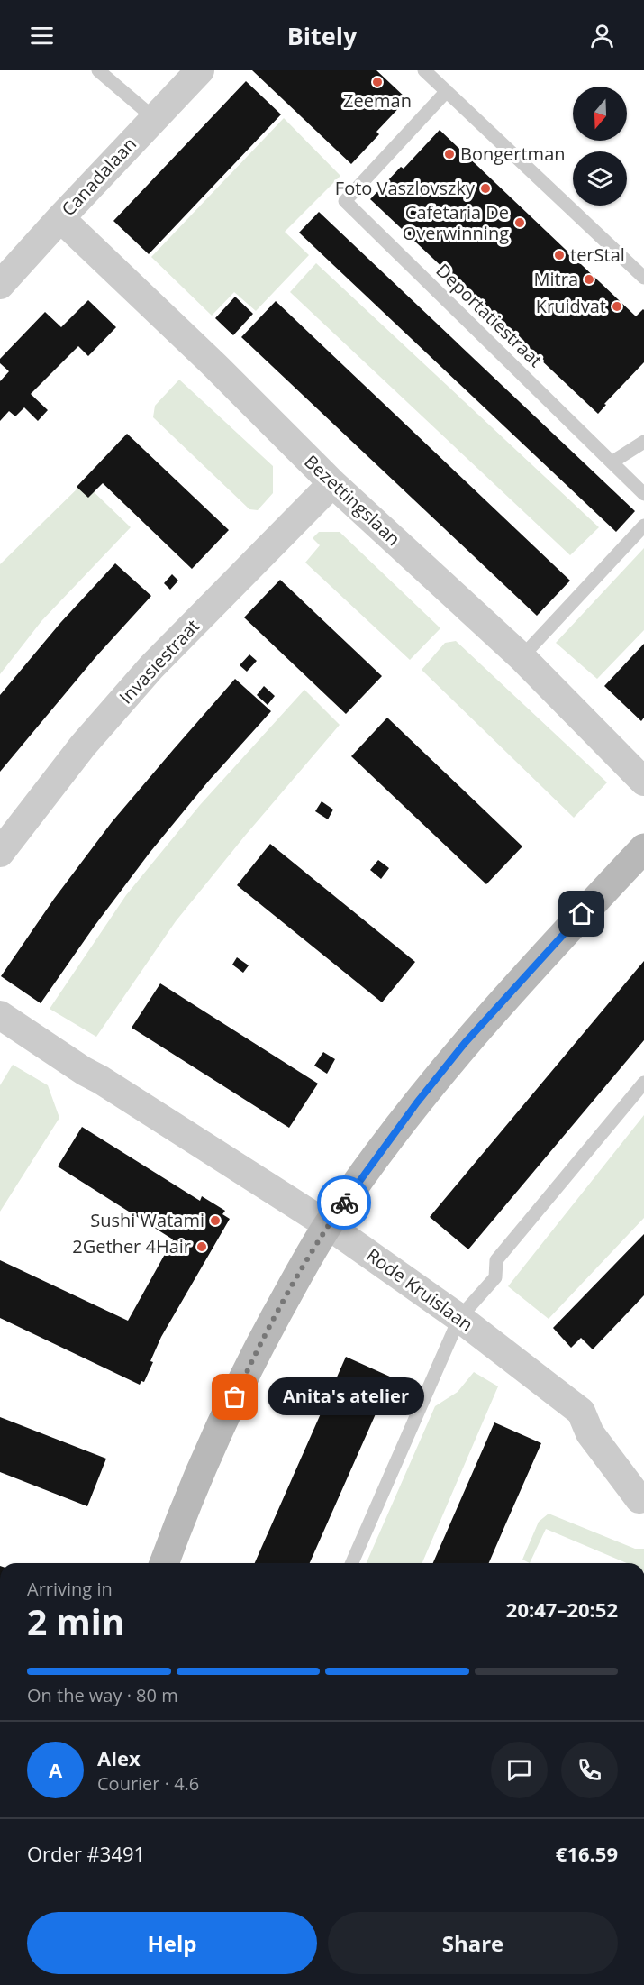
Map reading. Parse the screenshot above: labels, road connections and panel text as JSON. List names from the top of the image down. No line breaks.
{"streets":{"street":["Canadalaan","Bezettingslaan","Invasiestraat","Rode Kruislaan"],"lane":["Deportatiestraat"]},"crossings":[["Canadalaan","Bezettingslaan"],["Bezettingslaan","Invasiestraat"]],"places":["Zeeman","Bongertman","Foto Vaszlovszky","Cafetaria De Overwinning","terStal","Mitra","Kruidvat","Sushi Watami","2Gether 4Hair","Anita's atelier"],"north":"bottom","page":{"header":"Bitely","bubble":"Anita's atelier","heading":["2 min","Arriving in","20:47–20:52"],"panel":["Alex","Courier · 4.6","Order #3491","€16.59"],"bar":"On the way · 80 m","round":"A","buttons":["Help","Share"]}}
